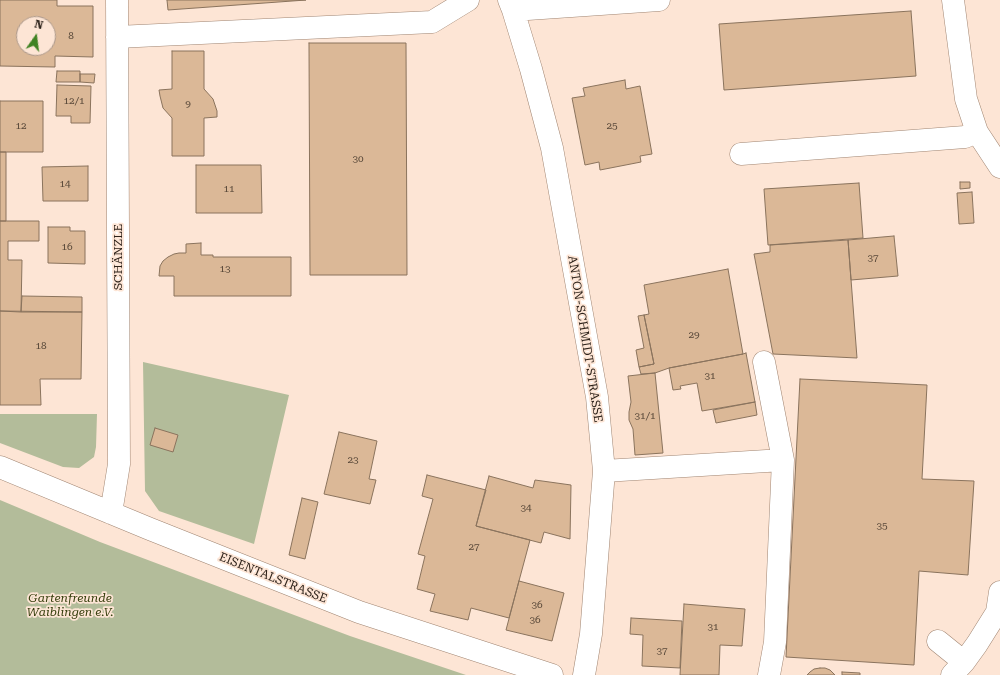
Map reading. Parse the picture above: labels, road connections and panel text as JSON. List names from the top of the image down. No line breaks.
{"streets":{"street":["SCHÄNZLE","ANTON-SCHMIDT-STRASSE","EISENTALSTRASSE"]},"crossings":[["SCHÄNZLE","EISENTALSTRASSE"]],"parks":["Gartenfreunde Waiblingen e.V."],"house_numbers":["8","12/1","9","12","25","30","14","11","16","37","13","29","18","31","31/1","23","34","35","27","36","36","31","37"],"north":"top"}
